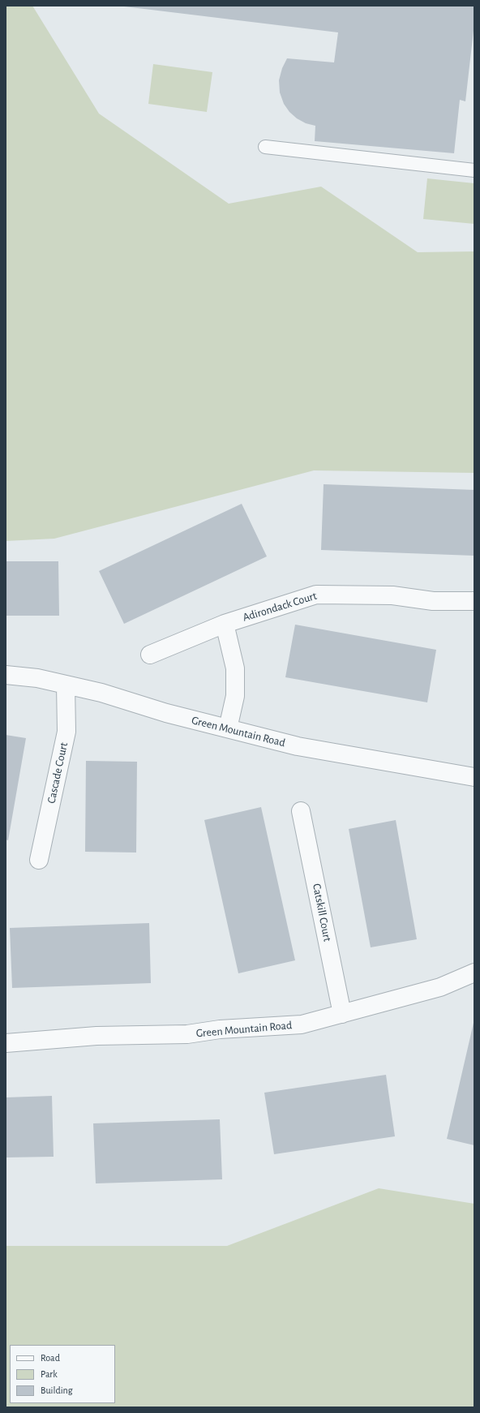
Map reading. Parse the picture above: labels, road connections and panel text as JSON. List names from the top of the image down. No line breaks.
{"streets":{"street":["Adirondack Court","Green Mountain Road","Cascade Court","Catskill Court"]},"crossings":[["Green Mountain Road","Cascade Court"],["Green Mountain Road","Catskill Court"]],"legend":["Road","Park","Building"]}
